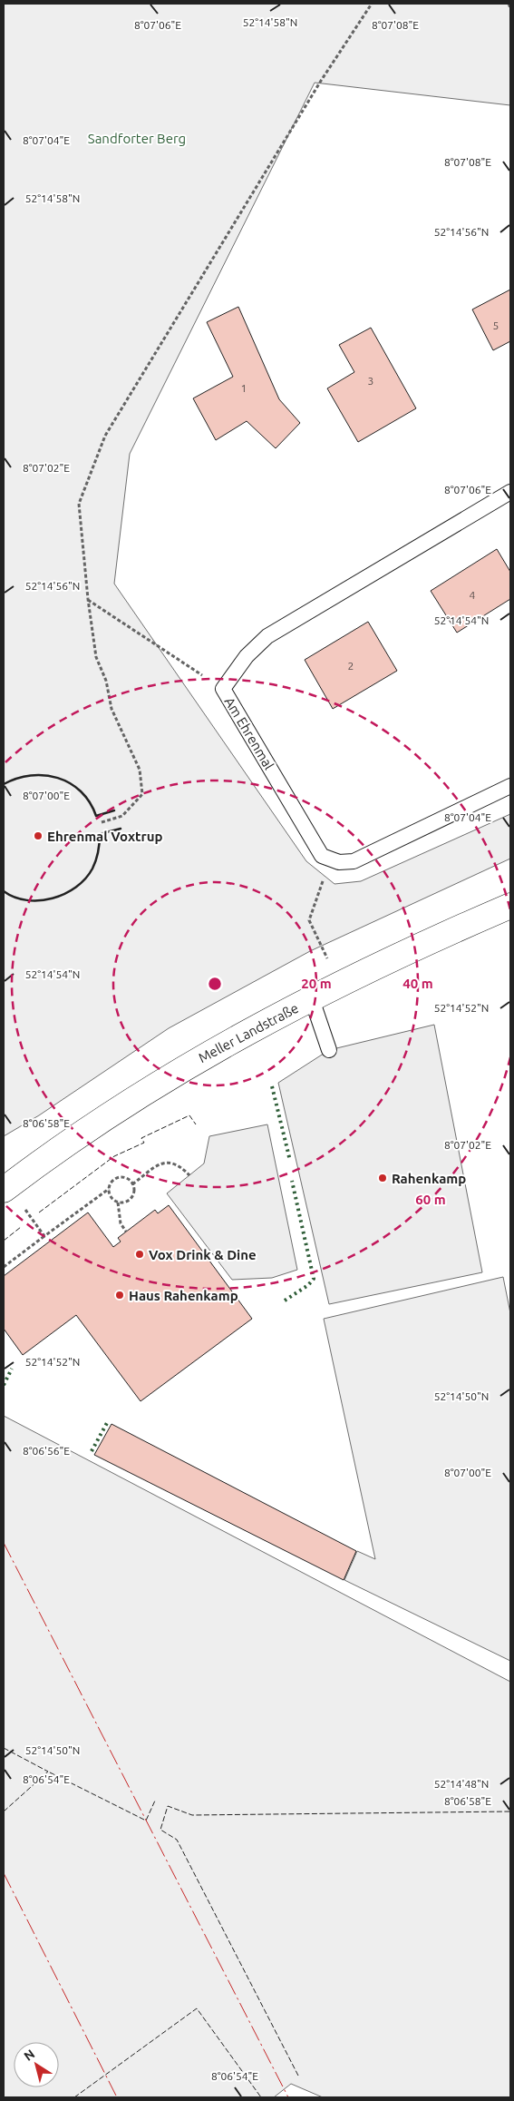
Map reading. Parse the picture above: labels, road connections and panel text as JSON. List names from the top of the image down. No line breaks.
{"streets":{"street":["Meller Landstraße"],"lane":["Am Ehrenmal"]},"parks":["Sandforter Berg"],"places":["Ehrenmal Voxtrup","Rahenkamp","Vox Drink & Dine","Haus Rahenkamp"],"house_numbers":["5","3","1","4","2"],"north":"top left","coordinates":["52°14'58\"N","8°07'06\"E","8°07'08\"E","8°07'04\"E","52°14'56\"N","8°07'02\"E","52°14'54\"N","8°07'00\"E","52°14'52\"N","8°06'58\"E","52°14'50\"N","8°06'56\"E","8°06'54\"E","52°14'48\"N"],"rings":["20 m","40 m","60 m"]}
